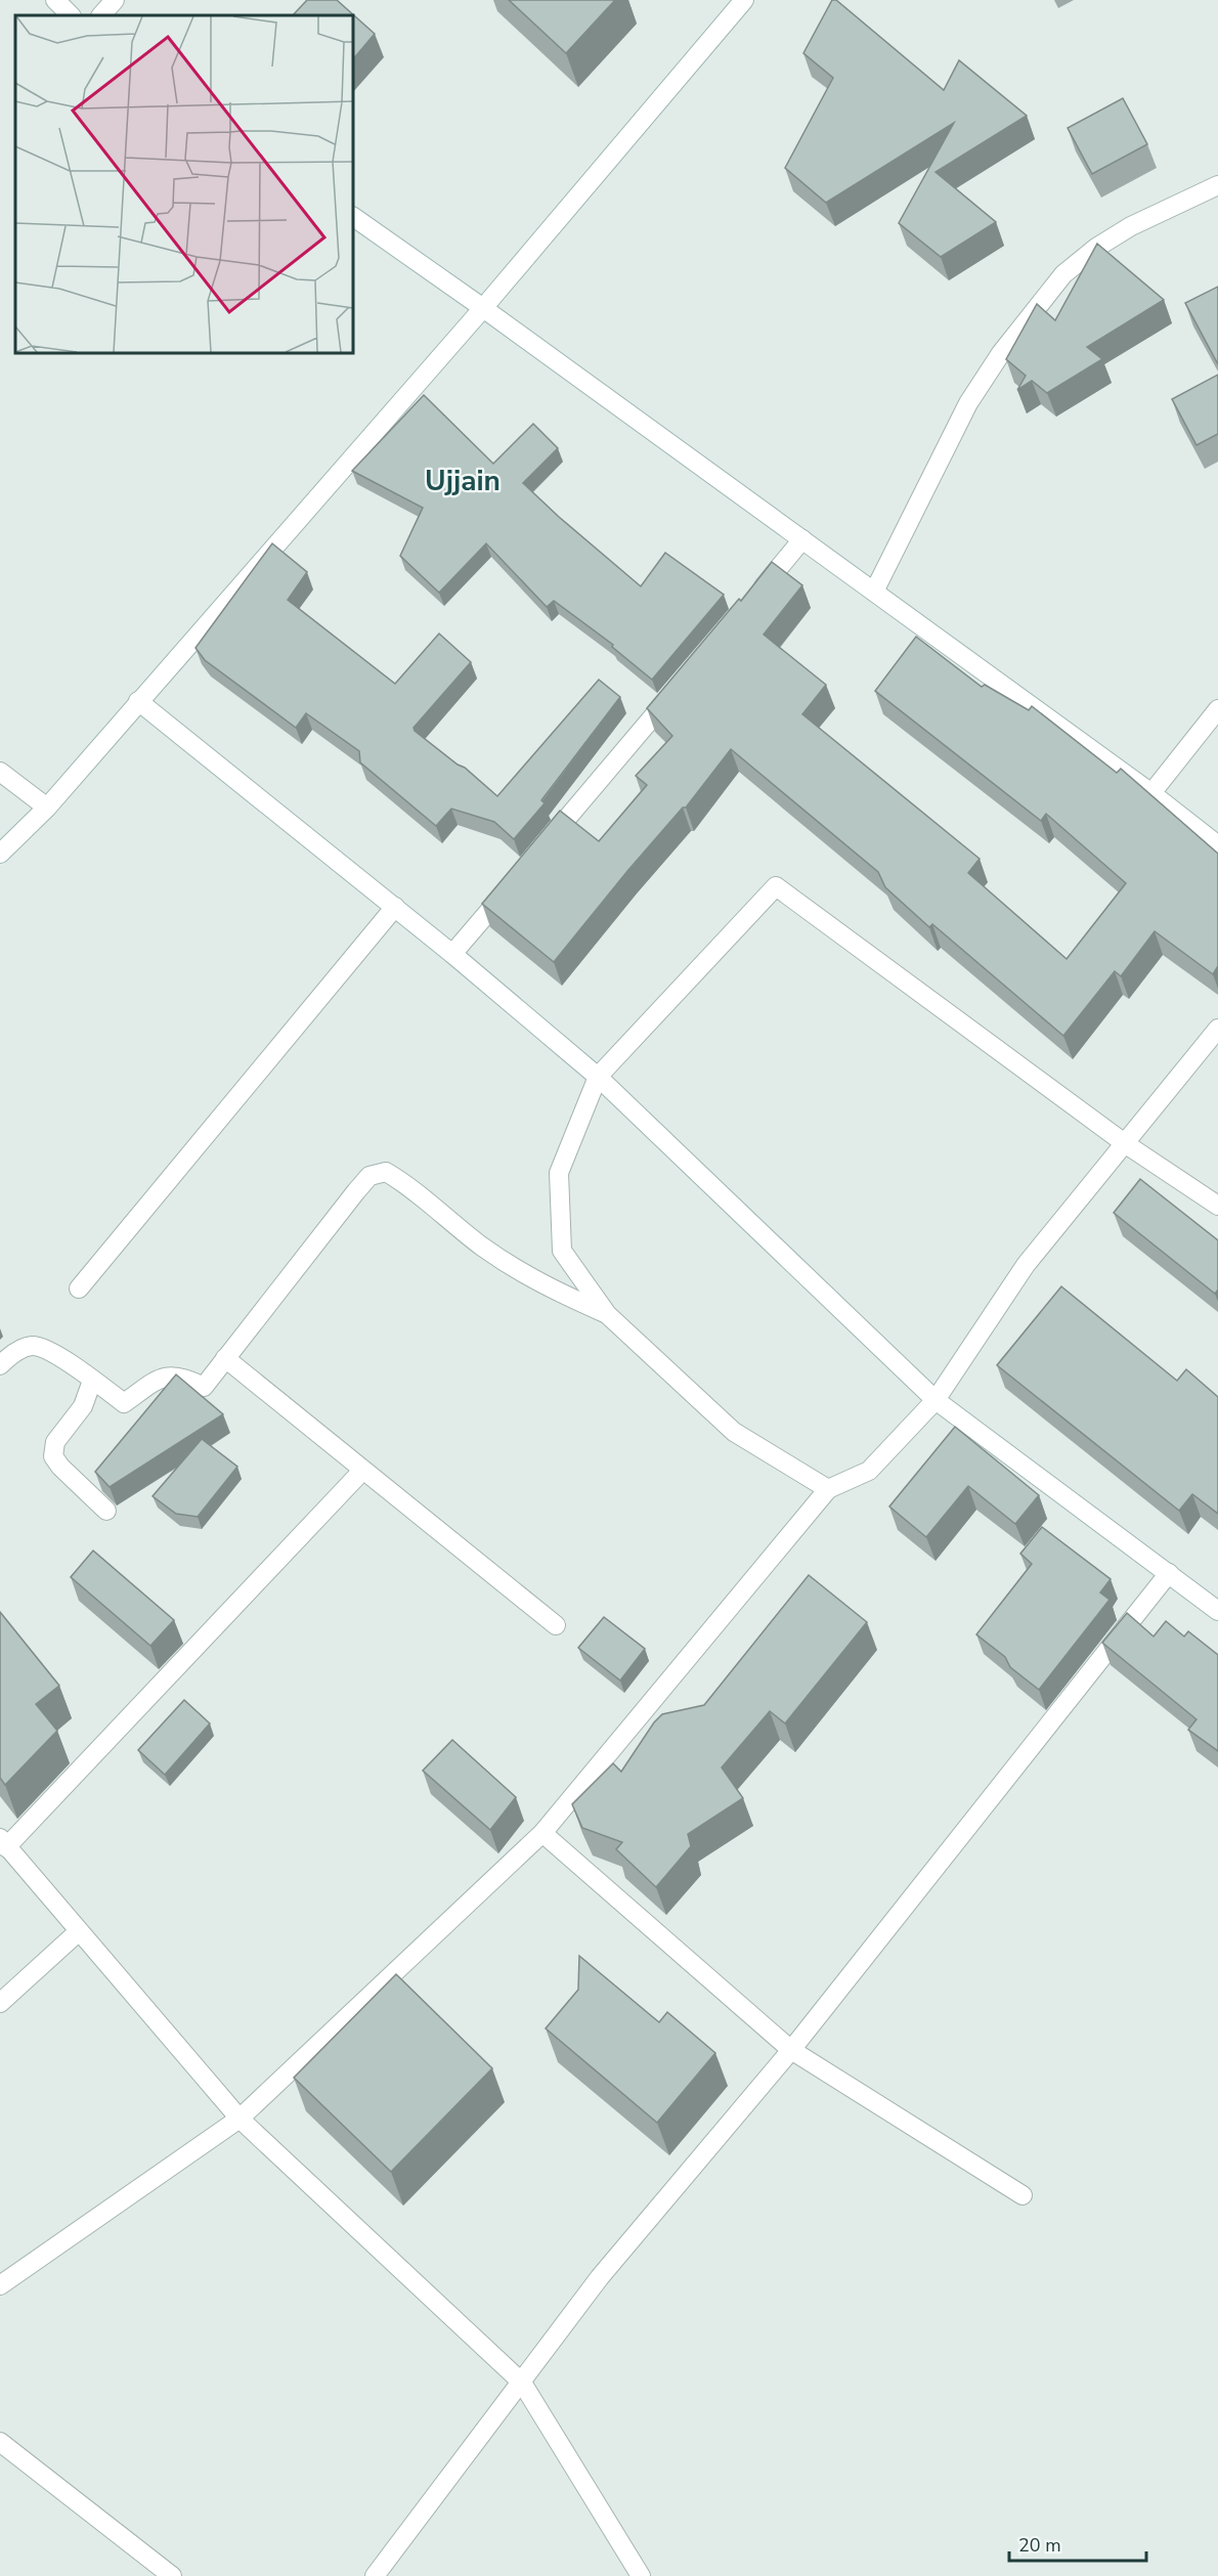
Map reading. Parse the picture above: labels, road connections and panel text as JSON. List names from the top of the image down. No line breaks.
{"districts":["Ujjain"],"scale_bar":"20 m"}
